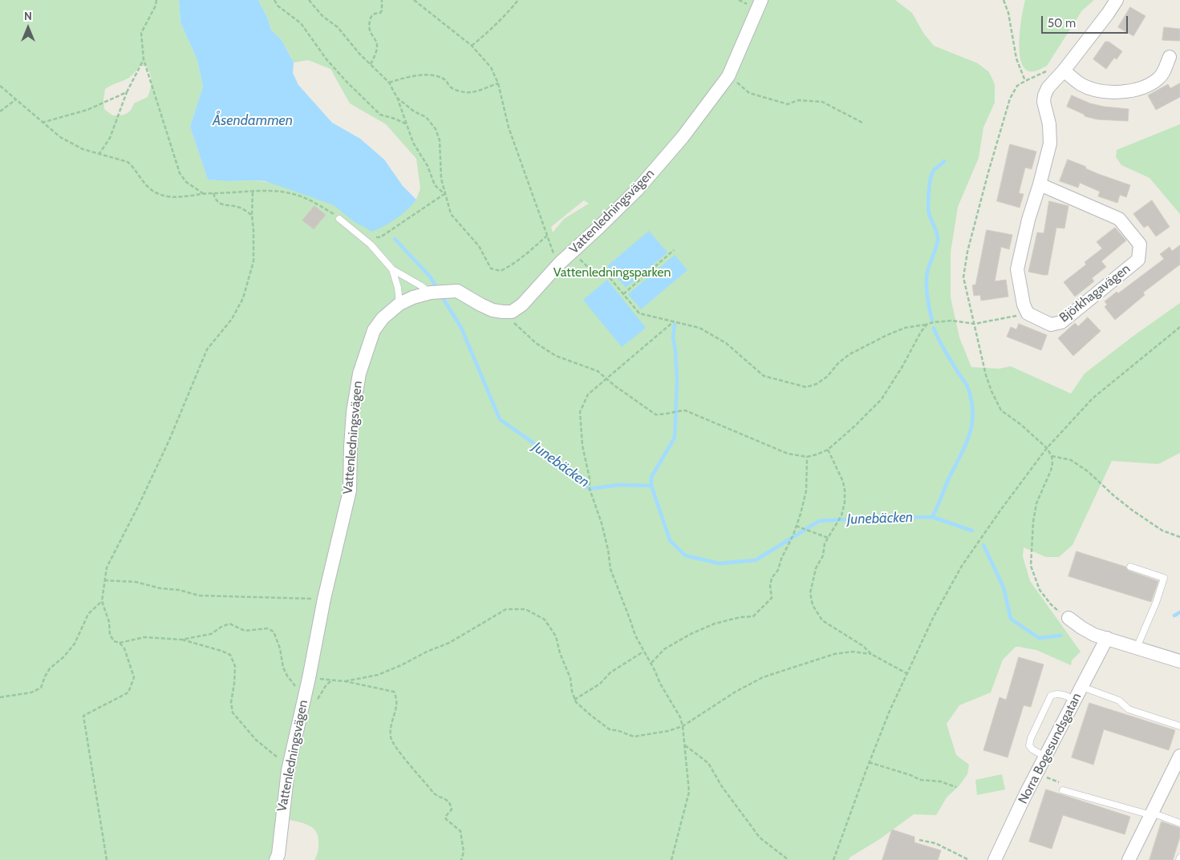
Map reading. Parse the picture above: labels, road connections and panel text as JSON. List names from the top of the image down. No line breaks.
{"streets":{"street":["Vattenledningsvägen","Björkhagavägen","Norra Bogesundsgatan"]},"water":["Åsendammen","Junebäcken"],"parks":["Vattenledningsparken"],"scale_bar":"50 m","north":"top"}
